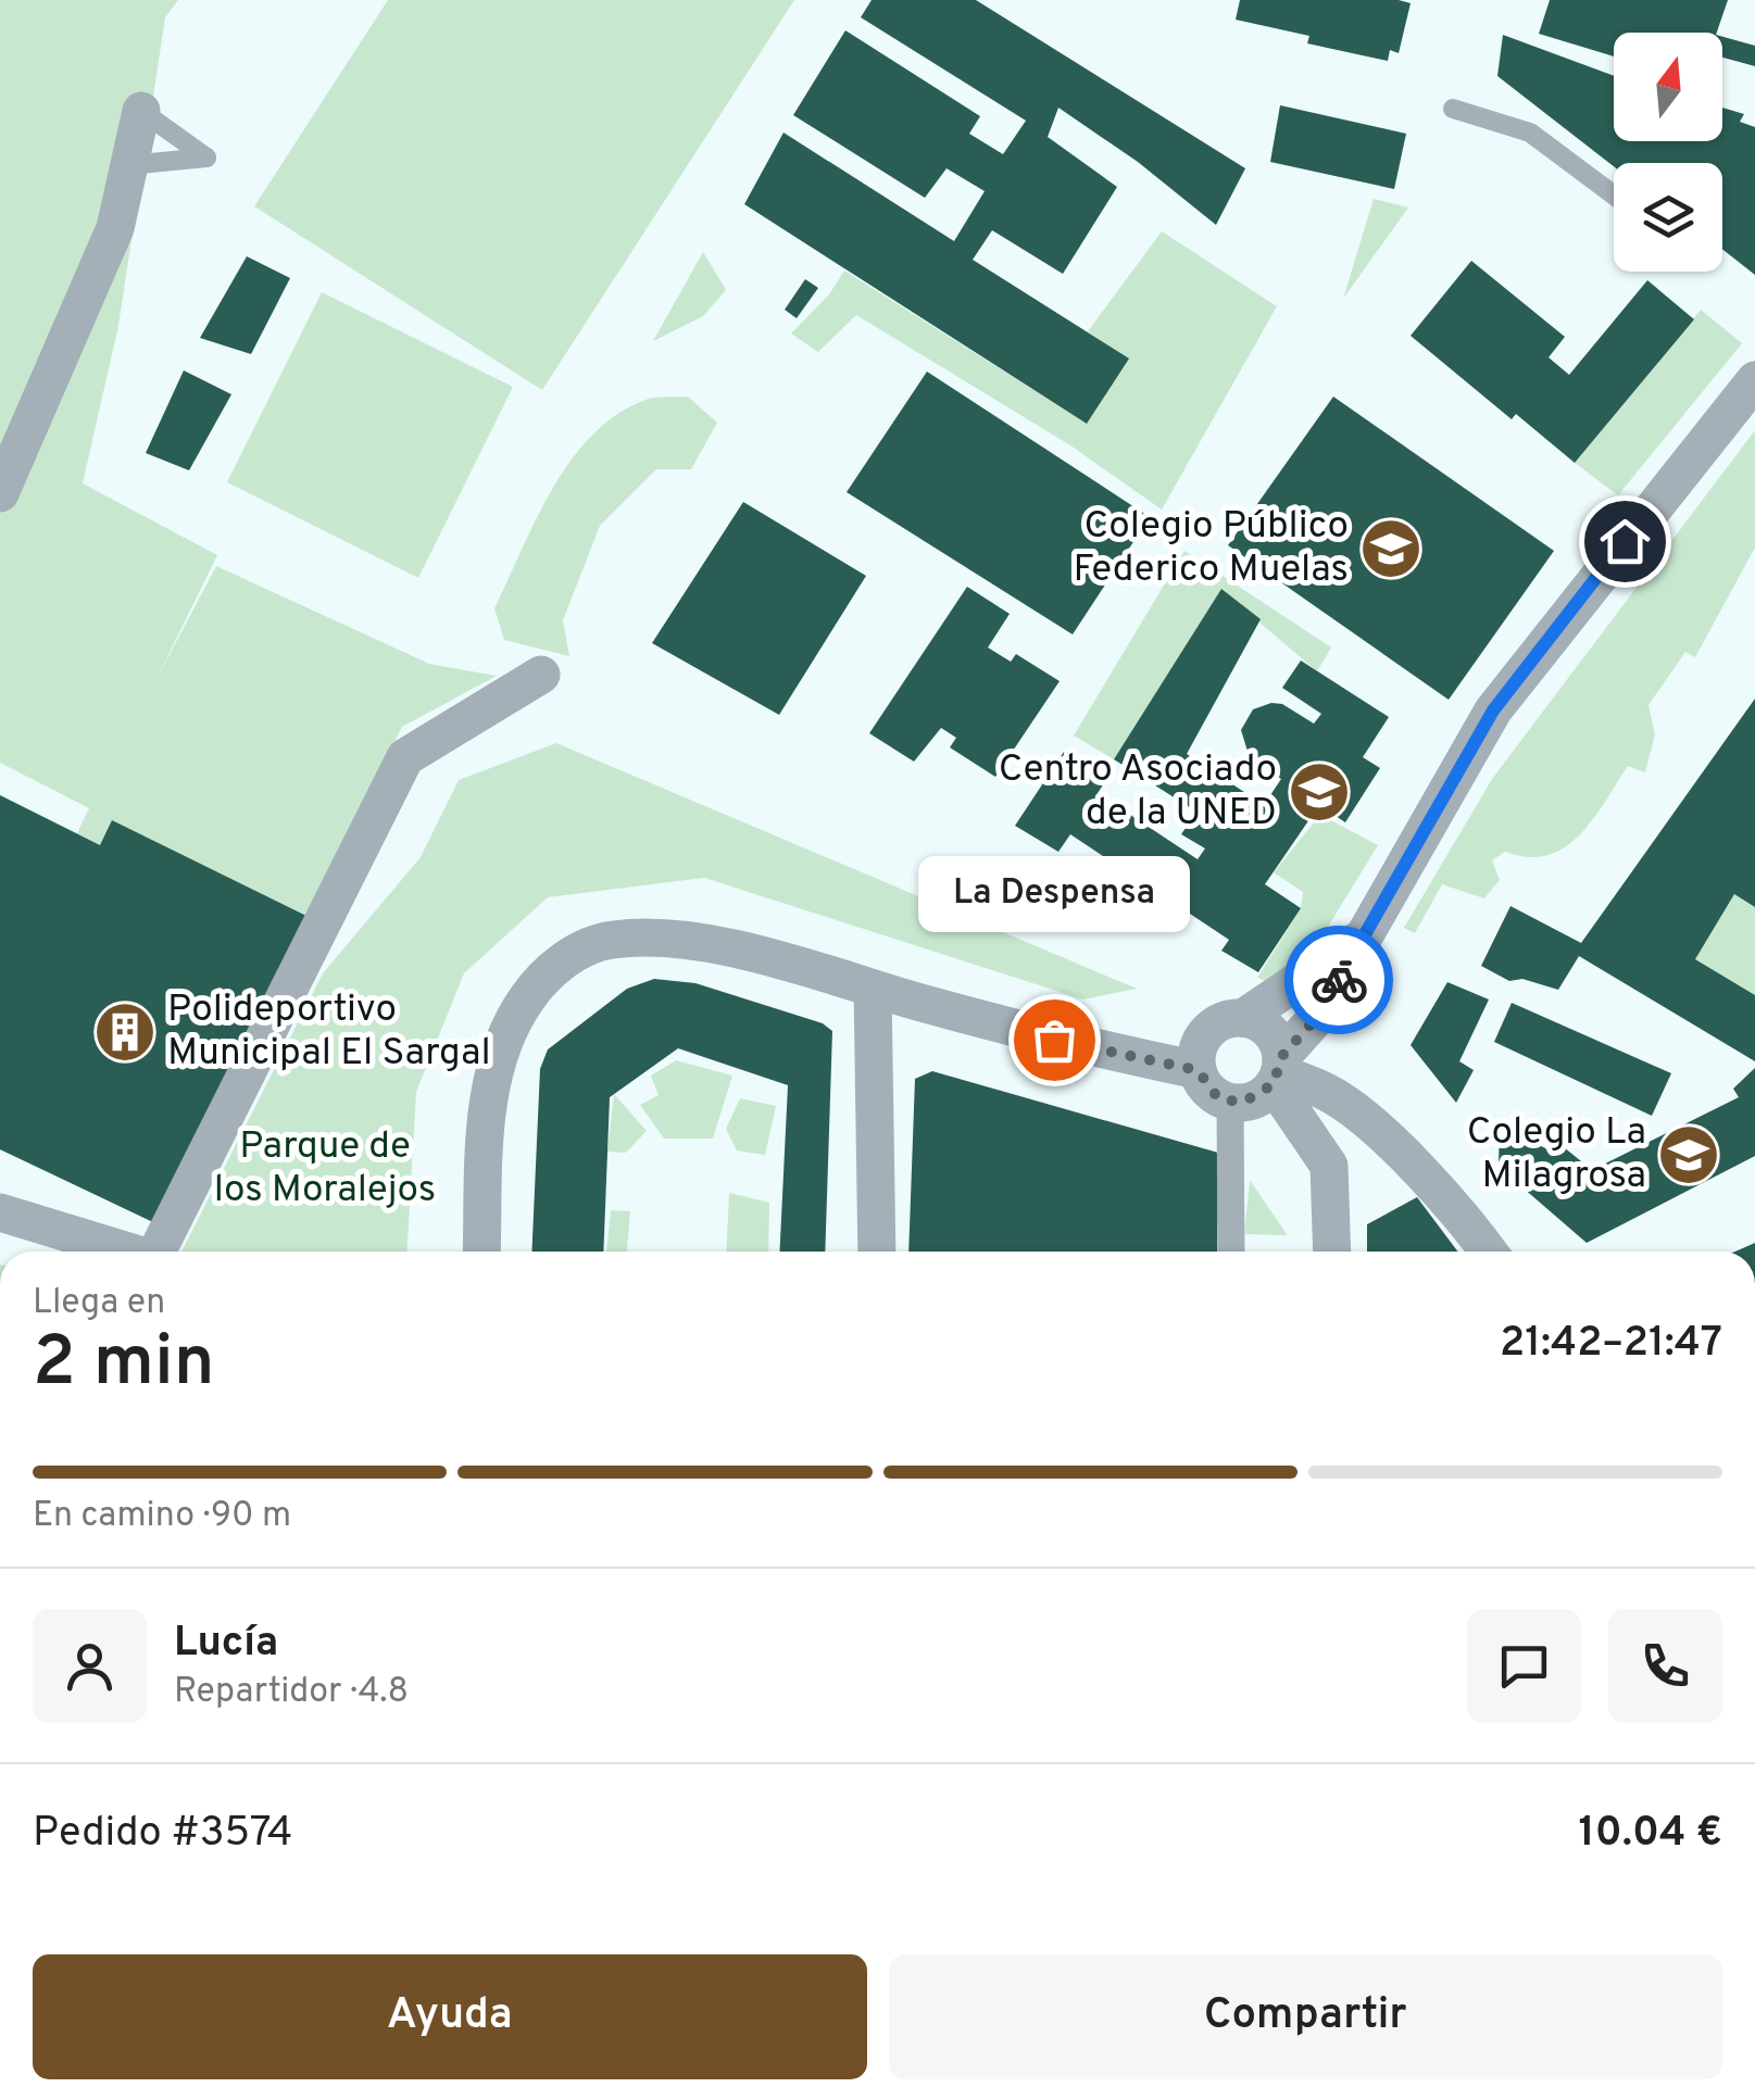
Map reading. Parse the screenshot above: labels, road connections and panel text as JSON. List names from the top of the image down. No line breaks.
{"parks":["Parque de los Moralejos"],"places":{"school or university":["Colegio Público Federico Muelas","Centro Asociado de la UNED","Colegio La Milagrosa"],"building":["Polideportivo Municipal El Sargal"],"other":["La Despensa"]},"north":"top","page":{"bubble":"La Despensa","heading":["2 min","Llega en","21:42–21:47"],"panel":["Lucía","Repartidor · 4.8","Pedido #3574","10.04 €"],"bar":"En camino · 90 m","buttons":["Ayuda","Compartir"]}}
